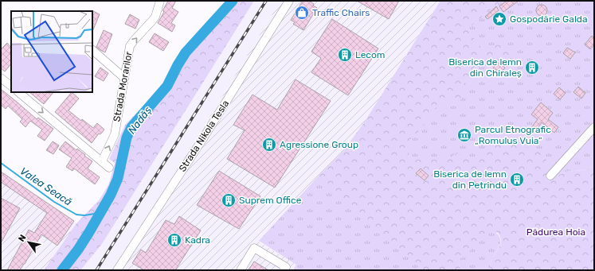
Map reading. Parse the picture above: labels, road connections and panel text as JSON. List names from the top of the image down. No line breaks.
{"streets":{"street":["Strada Morarilor","Strada Nikola Tesla"]},"one_way":["Strada Morarilor"],"water":["Nadăș","Valea Seacă"],"parks":["Pădurea Hoia"],"places":{"shop":["Traffic Chairs"],"place":["Gospodărie Galda"],"building":["Lecom","Biserica de lemn din Chiraleș","Agressione Group","Biserica de lemn din Petrindu","Suprem Office","Kadra"],"museum":["Parcul Etnografic „Romulus Vuia”"]},"north":"top left"}
